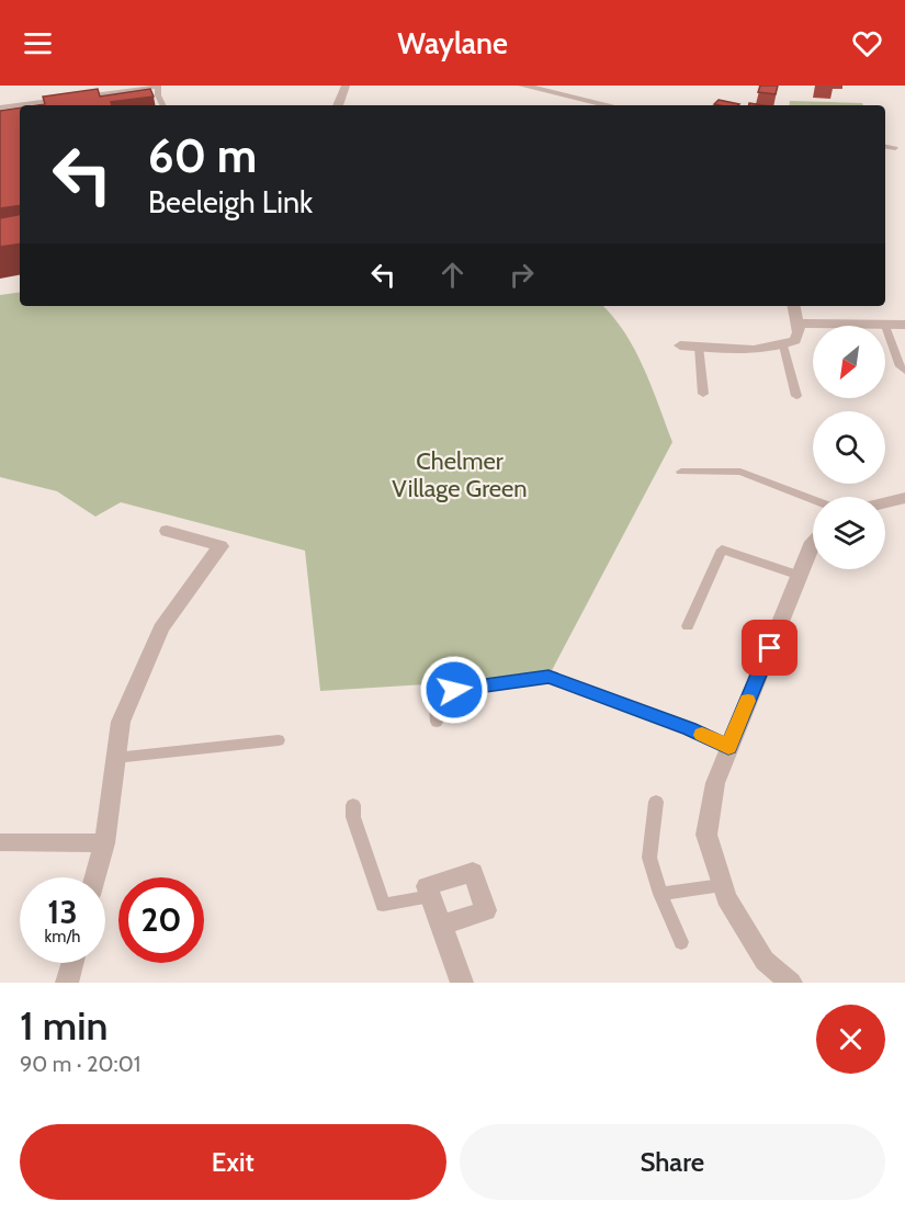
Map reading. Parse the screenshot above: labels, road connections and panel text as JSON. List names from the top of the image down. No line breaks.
{"parks":["Chelmer Village Green"],"north":"bottom left","page":{"header":"Waylane","turn":["60 m","Beeleigh Link"],"speed":"13 km/h","limit":"20","heading":["1 min","90 m · 20:01"],"buttons":["Exit","Share"]}}
